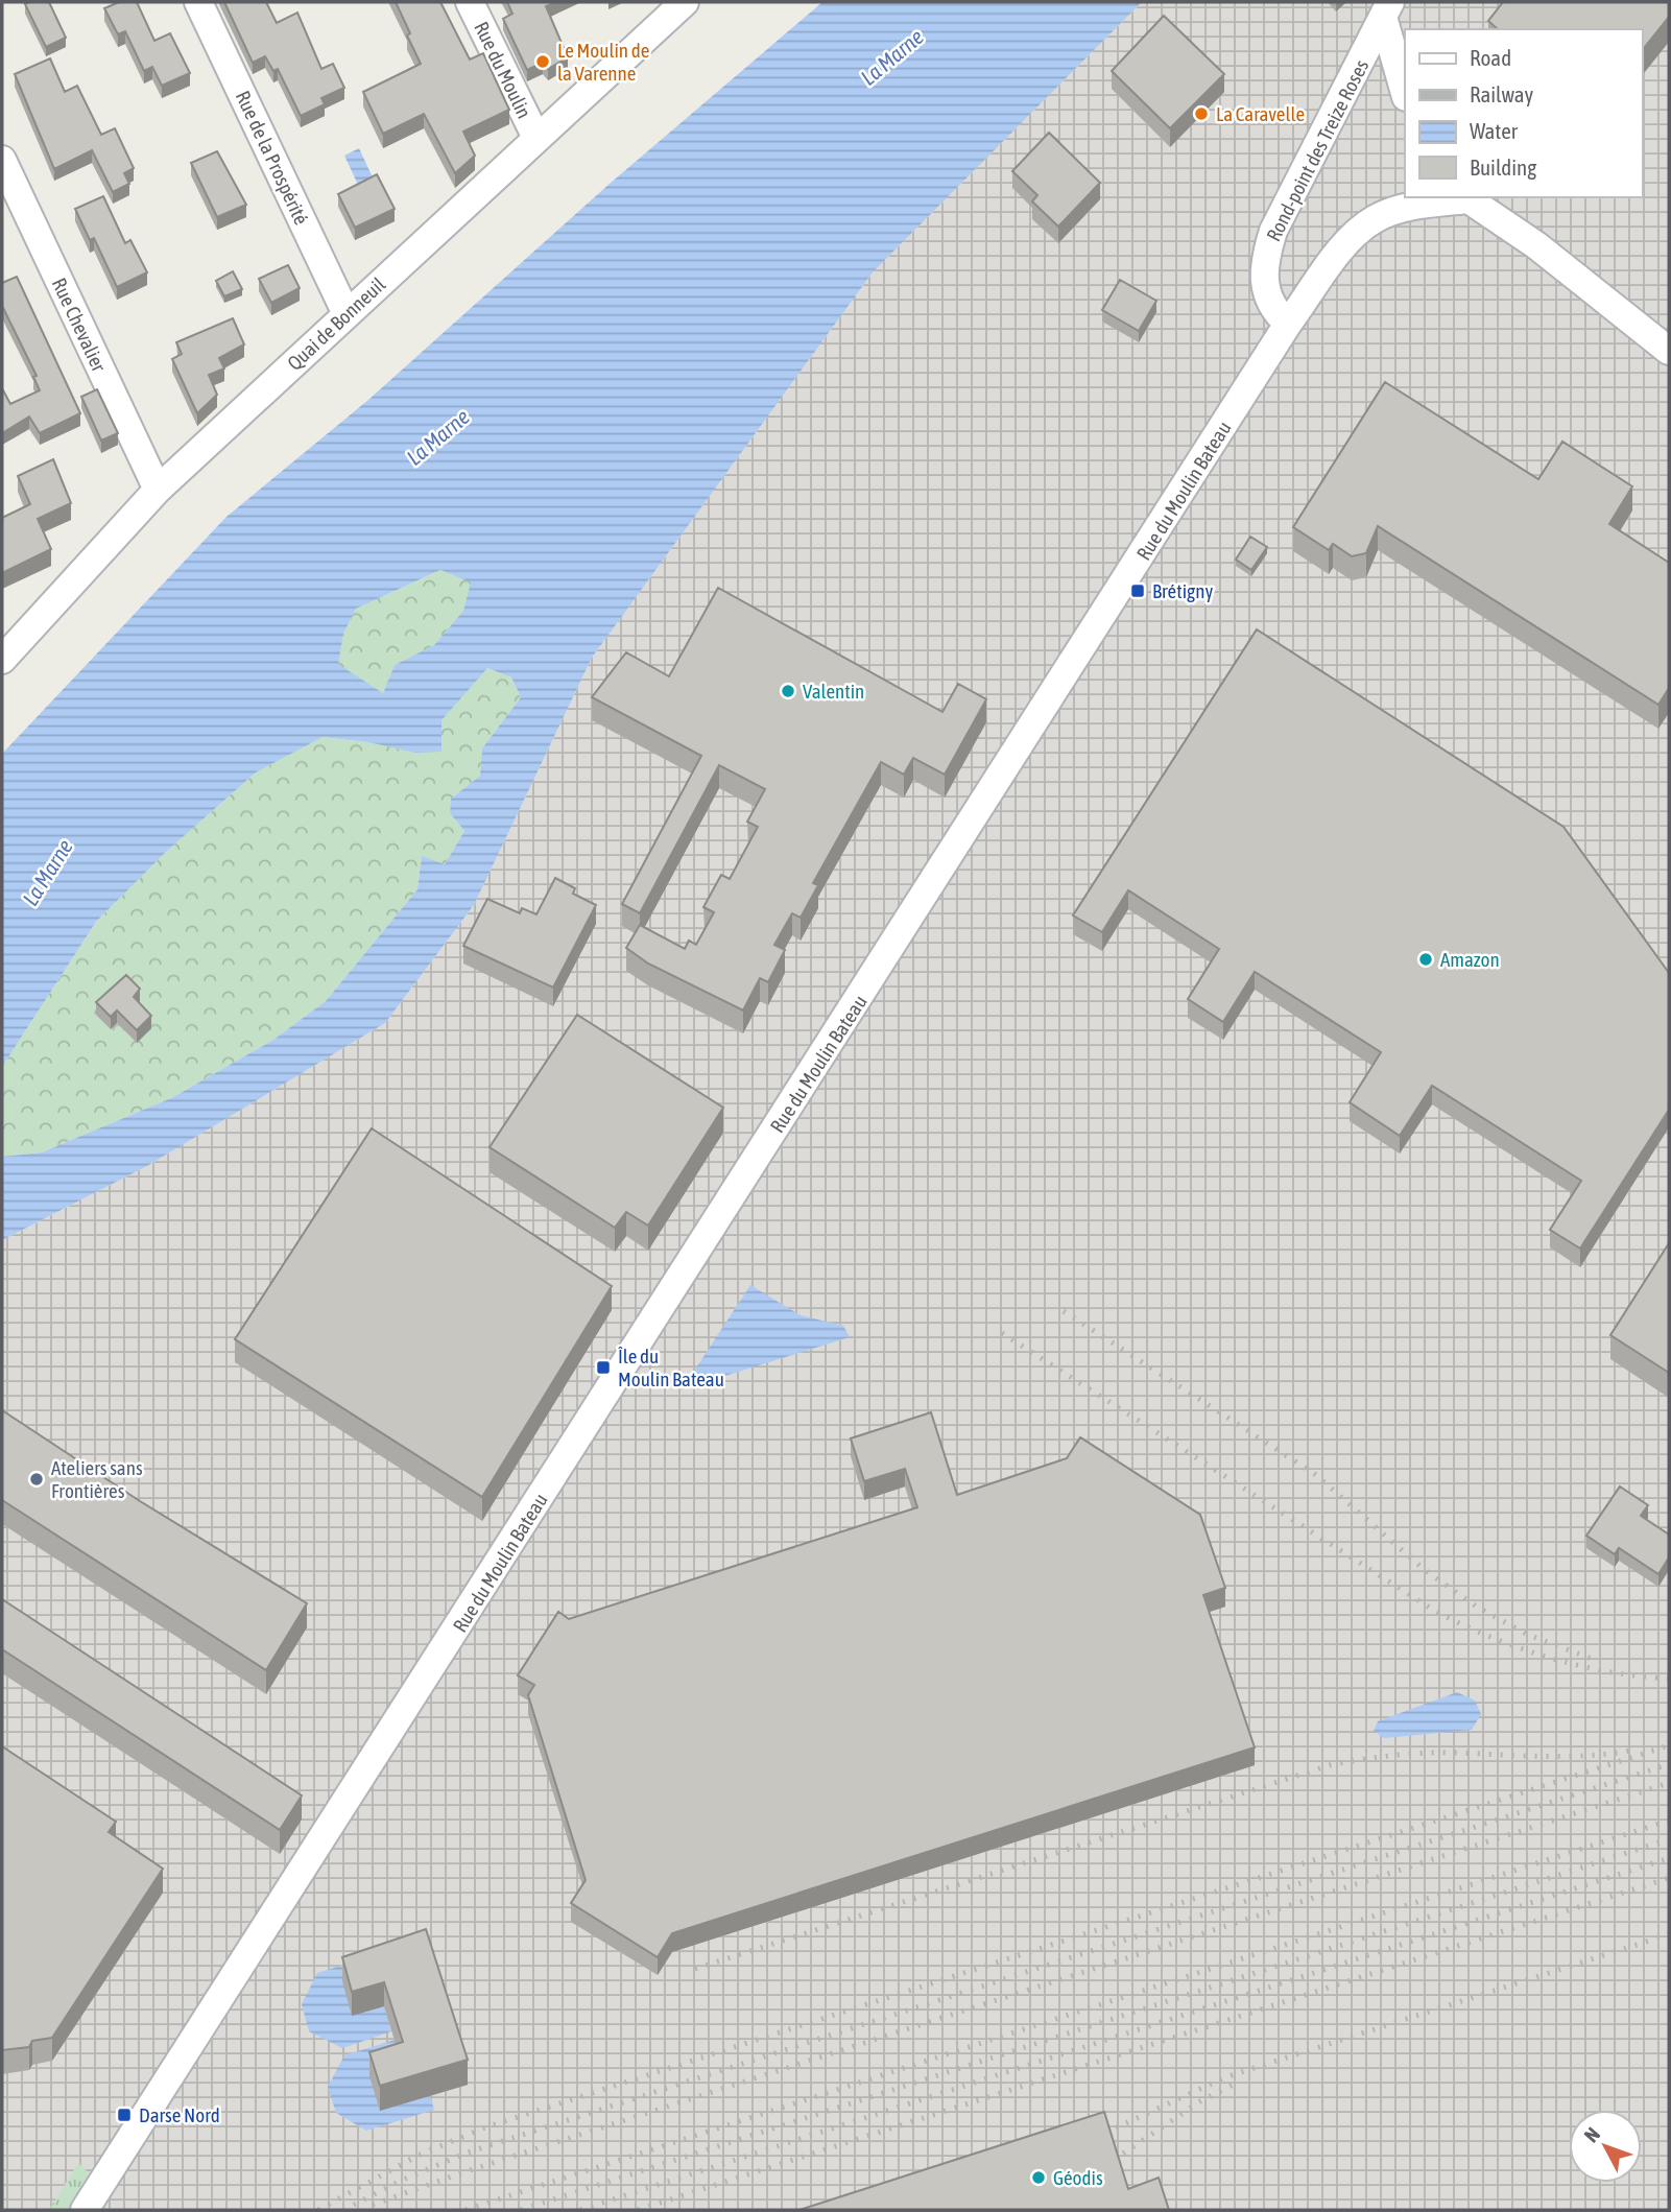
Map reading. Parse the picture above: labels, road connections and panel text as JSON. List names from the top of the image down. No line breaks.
{"streets":{"street":["Rue du Moulin","Rond-point des Treize Roses","Rue de la Prospérité","Quai de Bonneuil","Rue Chevalier","Rue du Moulin Bateau"]},"crossings":[["Rue du Moulin","Quai de Bonneuil"],["Rond-point des Treize Roses","Rue du Moulin Bateau"],["Rue de la Prospérité","Quai de Bonneuil"],["Quai de Bonneuil","Rue Chevalier"]],"water":["La Marne"],"places":{"other":["Le Moulin de la Varenne","La Caravelle","Valentin","Amazon","Ateliers sans Frontières","Géodis"],"transit":["Brétigny","Île du Moulin Bateau","Darse Nord"]},"legend":["Road","Railway","Water","Building"],"north":"top left"}
